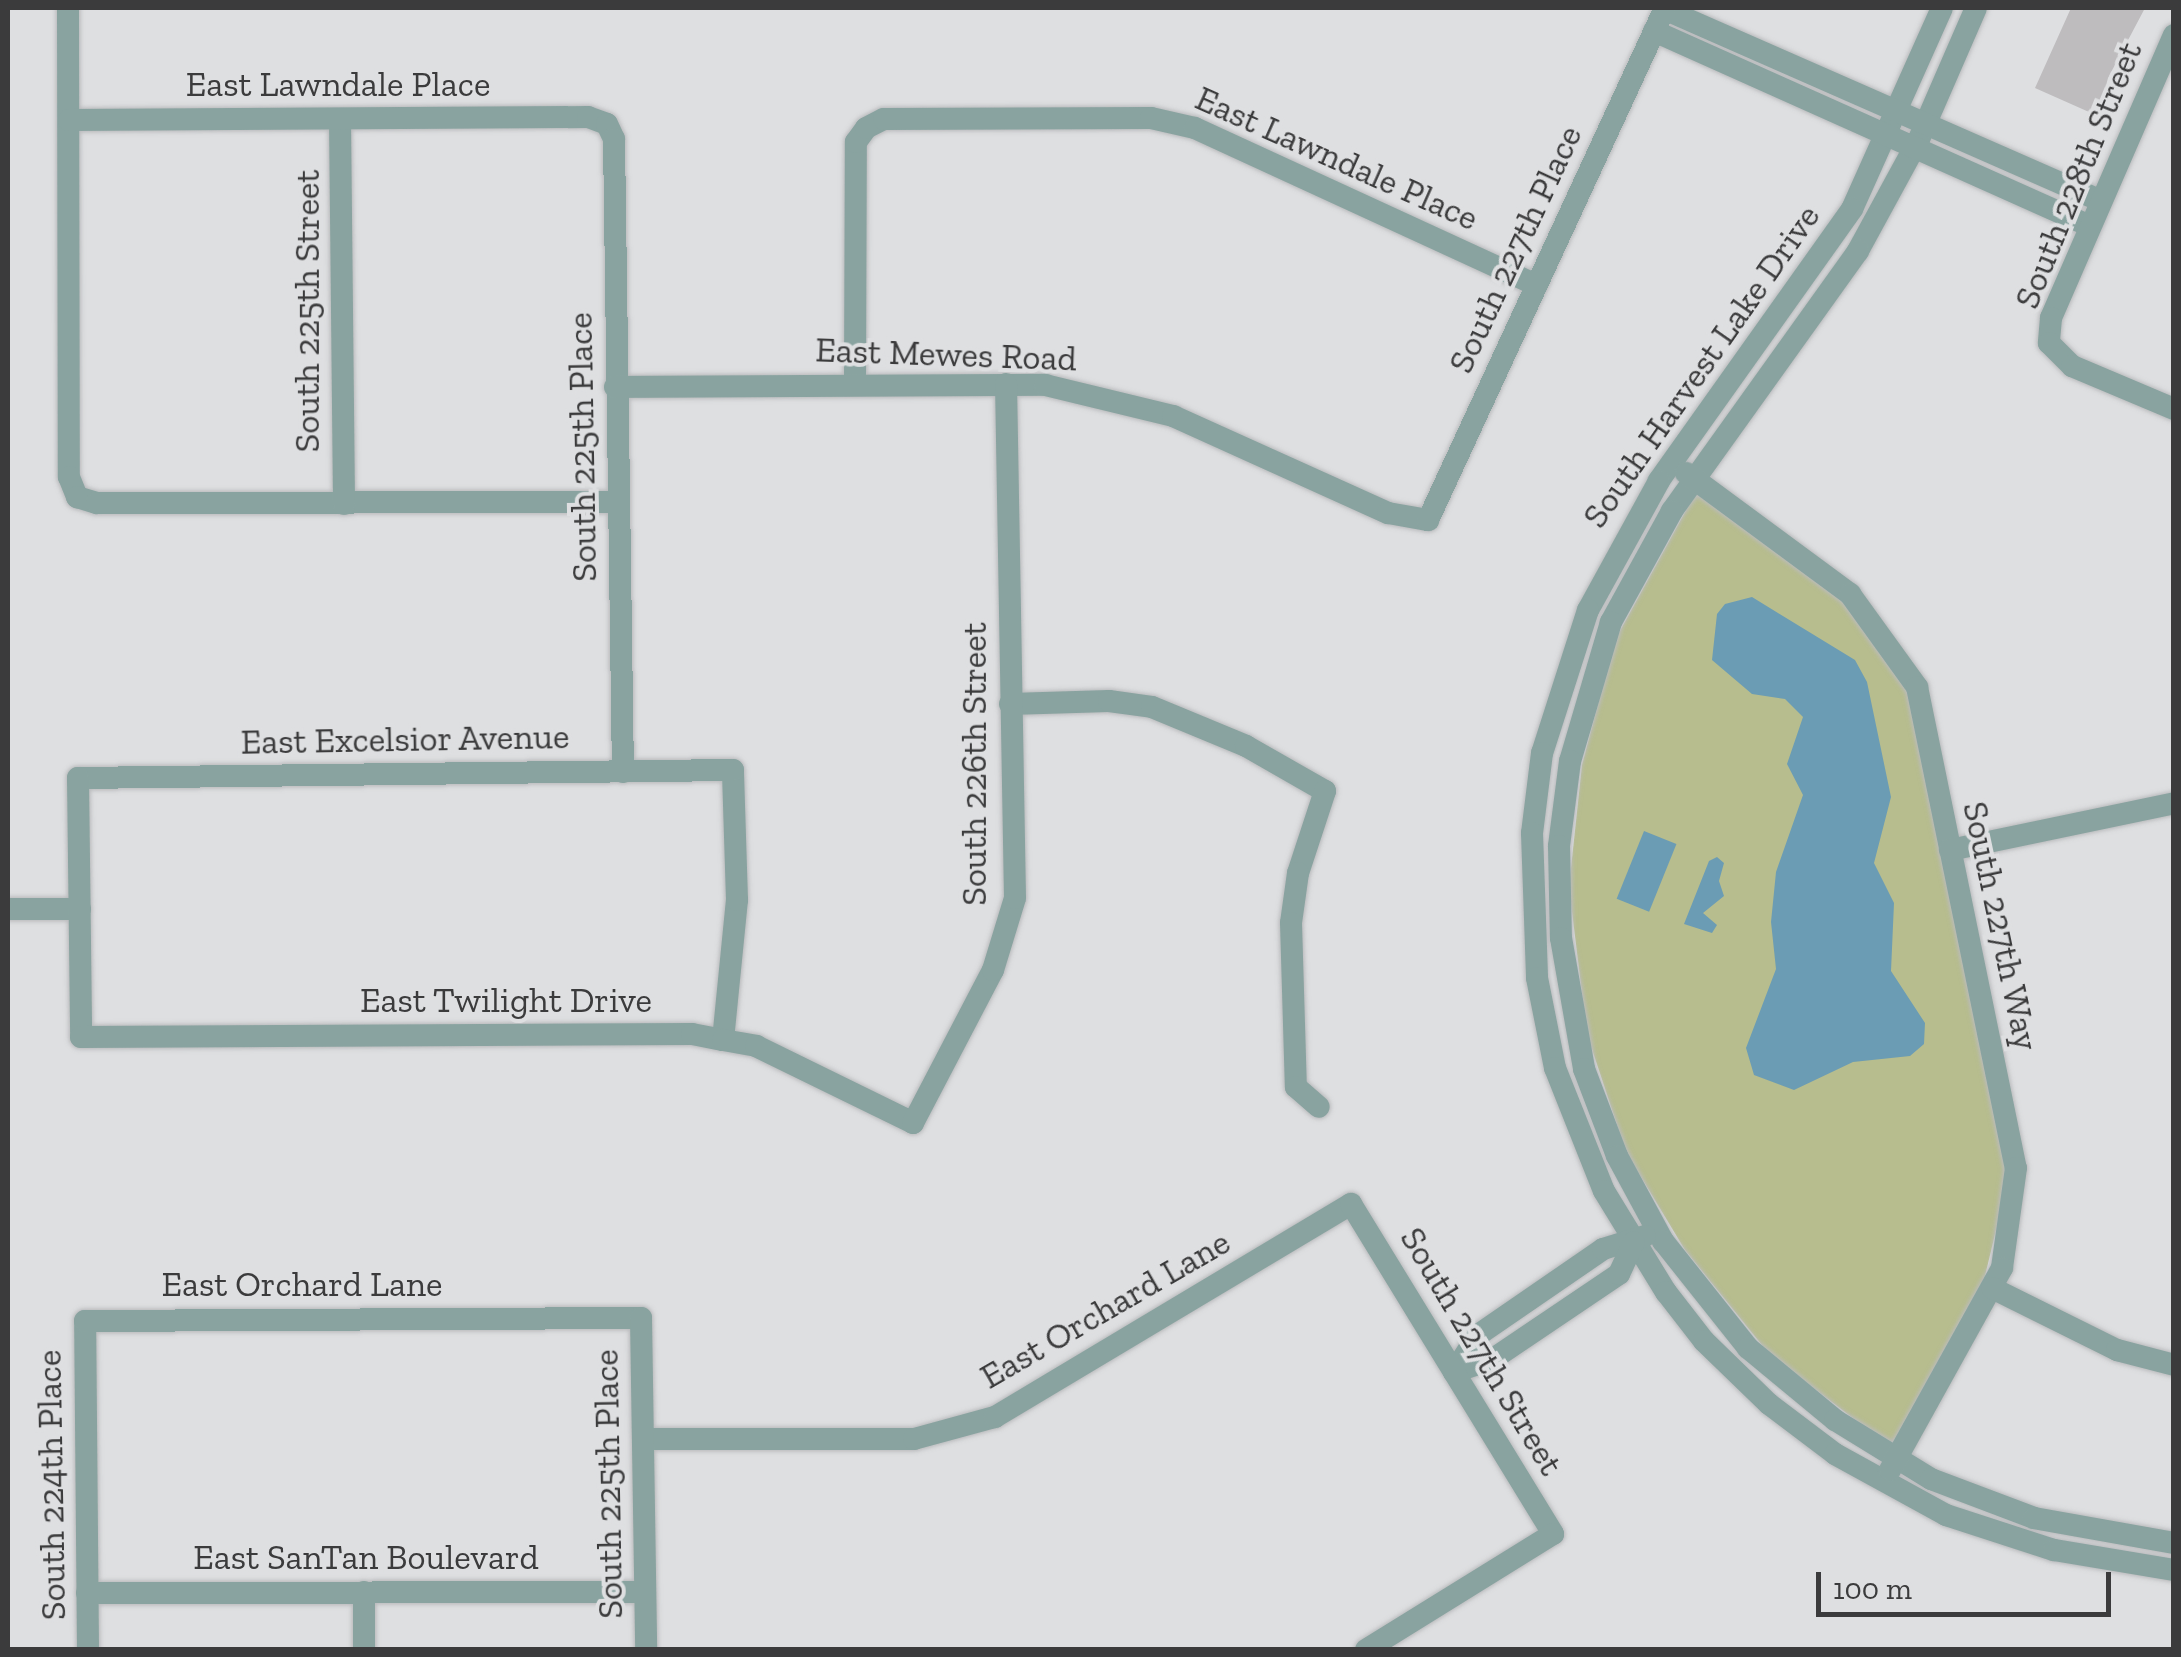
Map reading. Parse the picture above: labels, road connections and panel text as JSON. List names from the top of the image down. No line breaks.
{"streets":{"street":["East Lawndale Place","South 228th Street","South 227th Place","South 225th Street","East Mewes Road","South Harvest Lake Drive","South 225th Place","East Excelsior Avenue","South 226th Street","South 227th Way","East Twilight Drive","East Orchard Lane","South 227th Street","South 224th Place","East SanTan Boulevard"]},"crossings":[["East Lawndale Place","South 227th Place"],["East Lawndale Place","South 225th Street"],["East Lawndale Place","East Mewes Road"],["East Lawndale Place","South 225th Place"],["South 227th Place","East Mewes Road"],["East Mewes Road","South 225th Place"],["East Mewes Road","South 226th Street"],["South Harvest Lake Drive","South 227th Way"],["South 225th Place","East Excelsior Avenue"],["South 225th Place","East Orchard Lane"],["South 225th Place","East SanTan Boulevard"],["East Excelsior Avenue","East Twilight Drive"],["South 226th Street","East Twilight Drive"],["East Orchard Lane","South 227th Street"],["East Orchard Lane","South 224th Place"],["South 224th Place","East SanTan Boulevard"]],"scale_bar":"100 m"}
